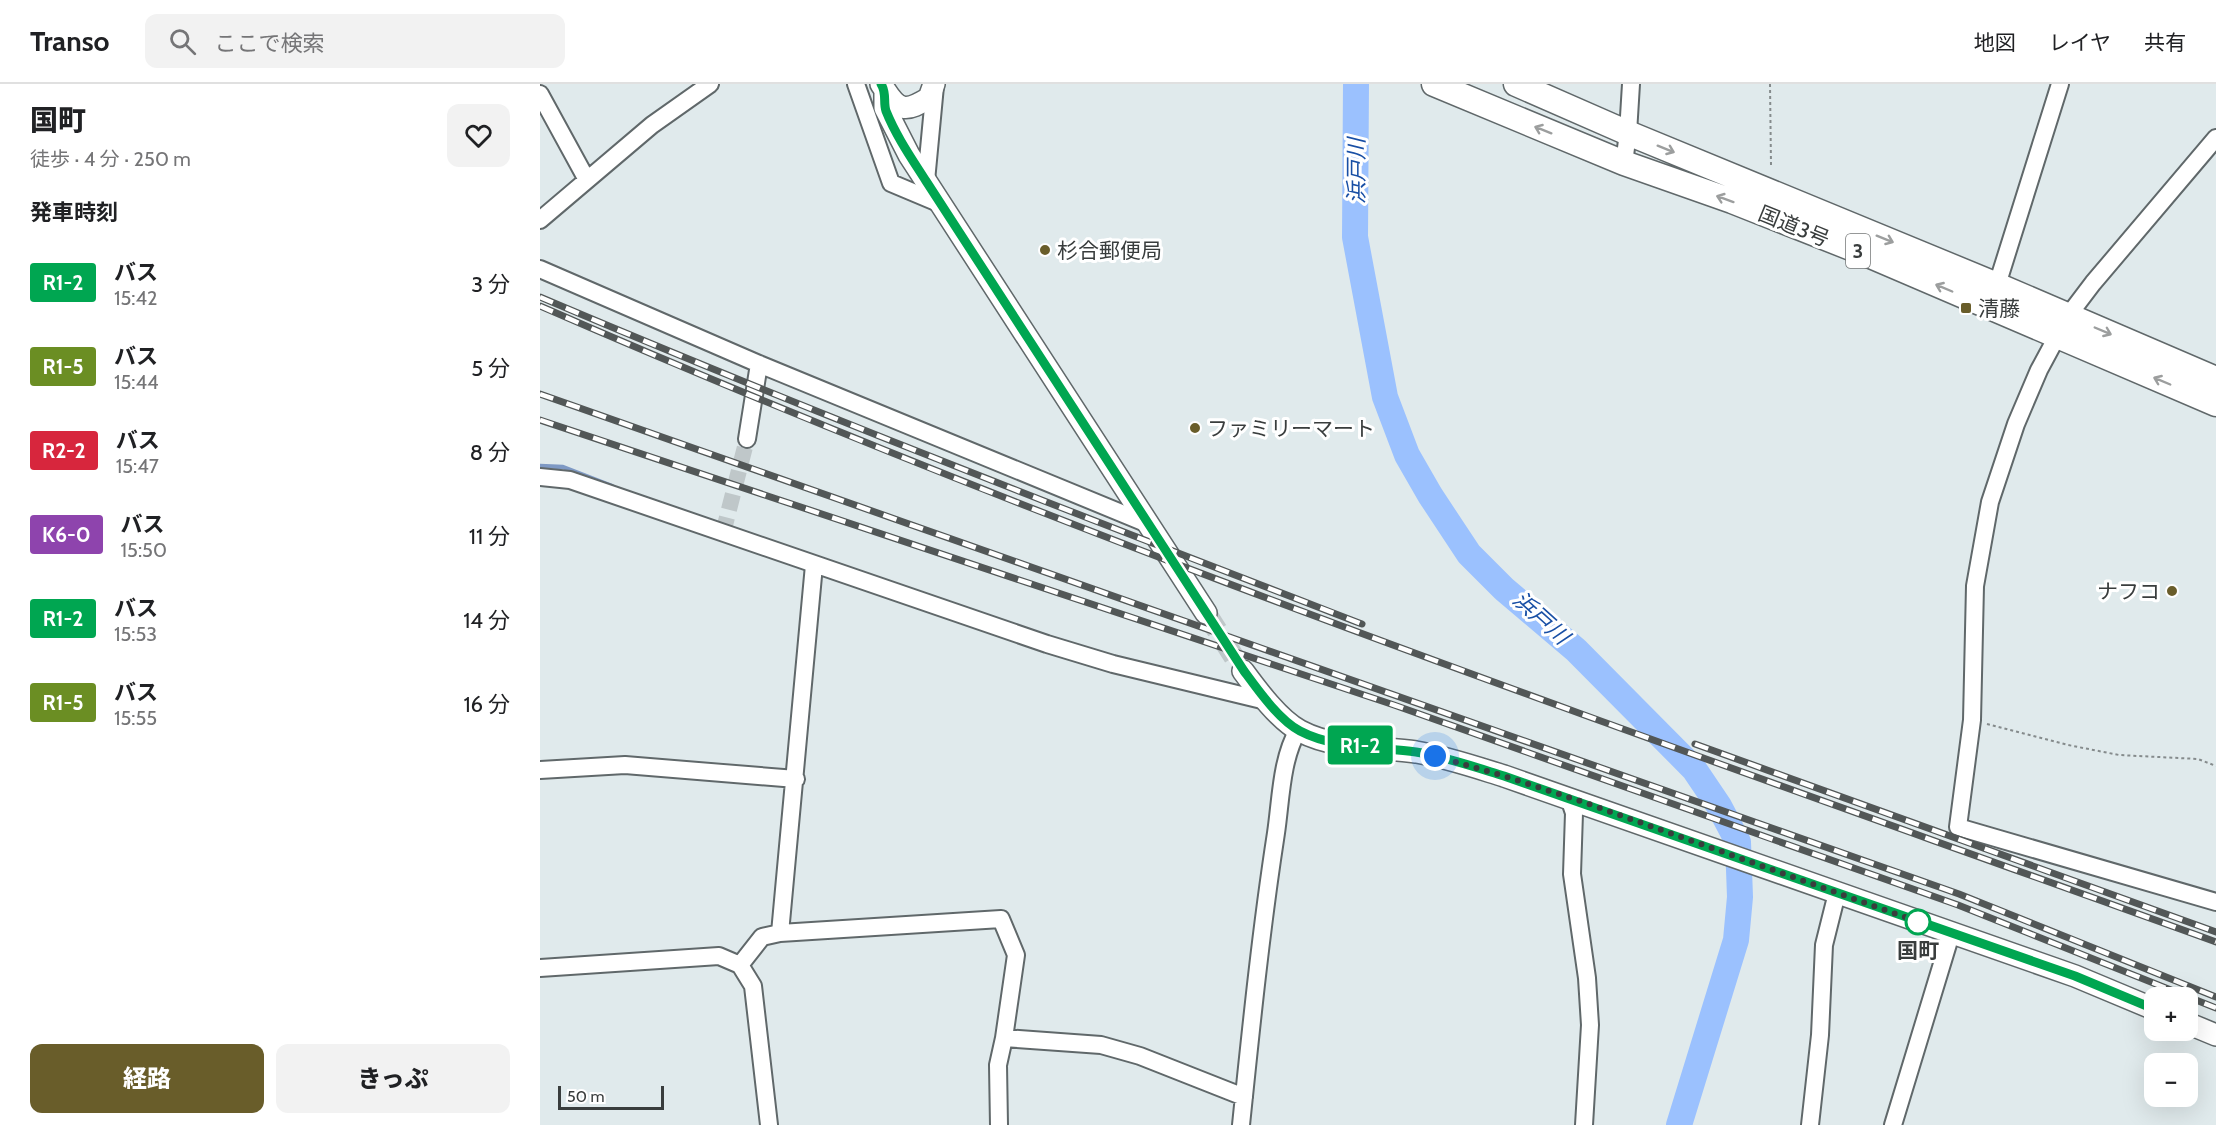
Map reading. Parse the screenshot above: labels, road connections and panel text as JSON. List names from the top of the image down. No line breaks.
{"streets":{"highway":["国道3号","3"]},"water":["浜戸川"],"places":{"other":["杉合郵便局","ファミリーマート","ナフコ","国町"],"transit":["清藤"]},"lines":["bus line R1-2"],"scale_bar":"50 m","page":{"header":"Transo","search":"ここで検索","nav":["地図","レイヤ","共有"],"heading":[["国町","徒歩 · 4 分 · 250 m"],"発車時刻"],"on_map":"R1-2","list":[{"mark":"R1-2","name":"バス","note":"15:42","value":"3 分"},{"mark":"R1-5","name":"バス","note":"15:44","value":"5 分"},{"mark":"R2-2","name":"バス","note":"15:47","value":"8 分"},{"mark":"K6-0","name":"バス","note":"15:50","value":"11 分"},{"mark":"R1-2","name":"バス","note":"15:53","value":"14 分"},{"mark":"R1-5","name":"バス","note":"15:55","value":"16 分"}],"map_buttons":["+","−"],"buttons":["経路","きっぷ"],"scale":"50 m"}}
